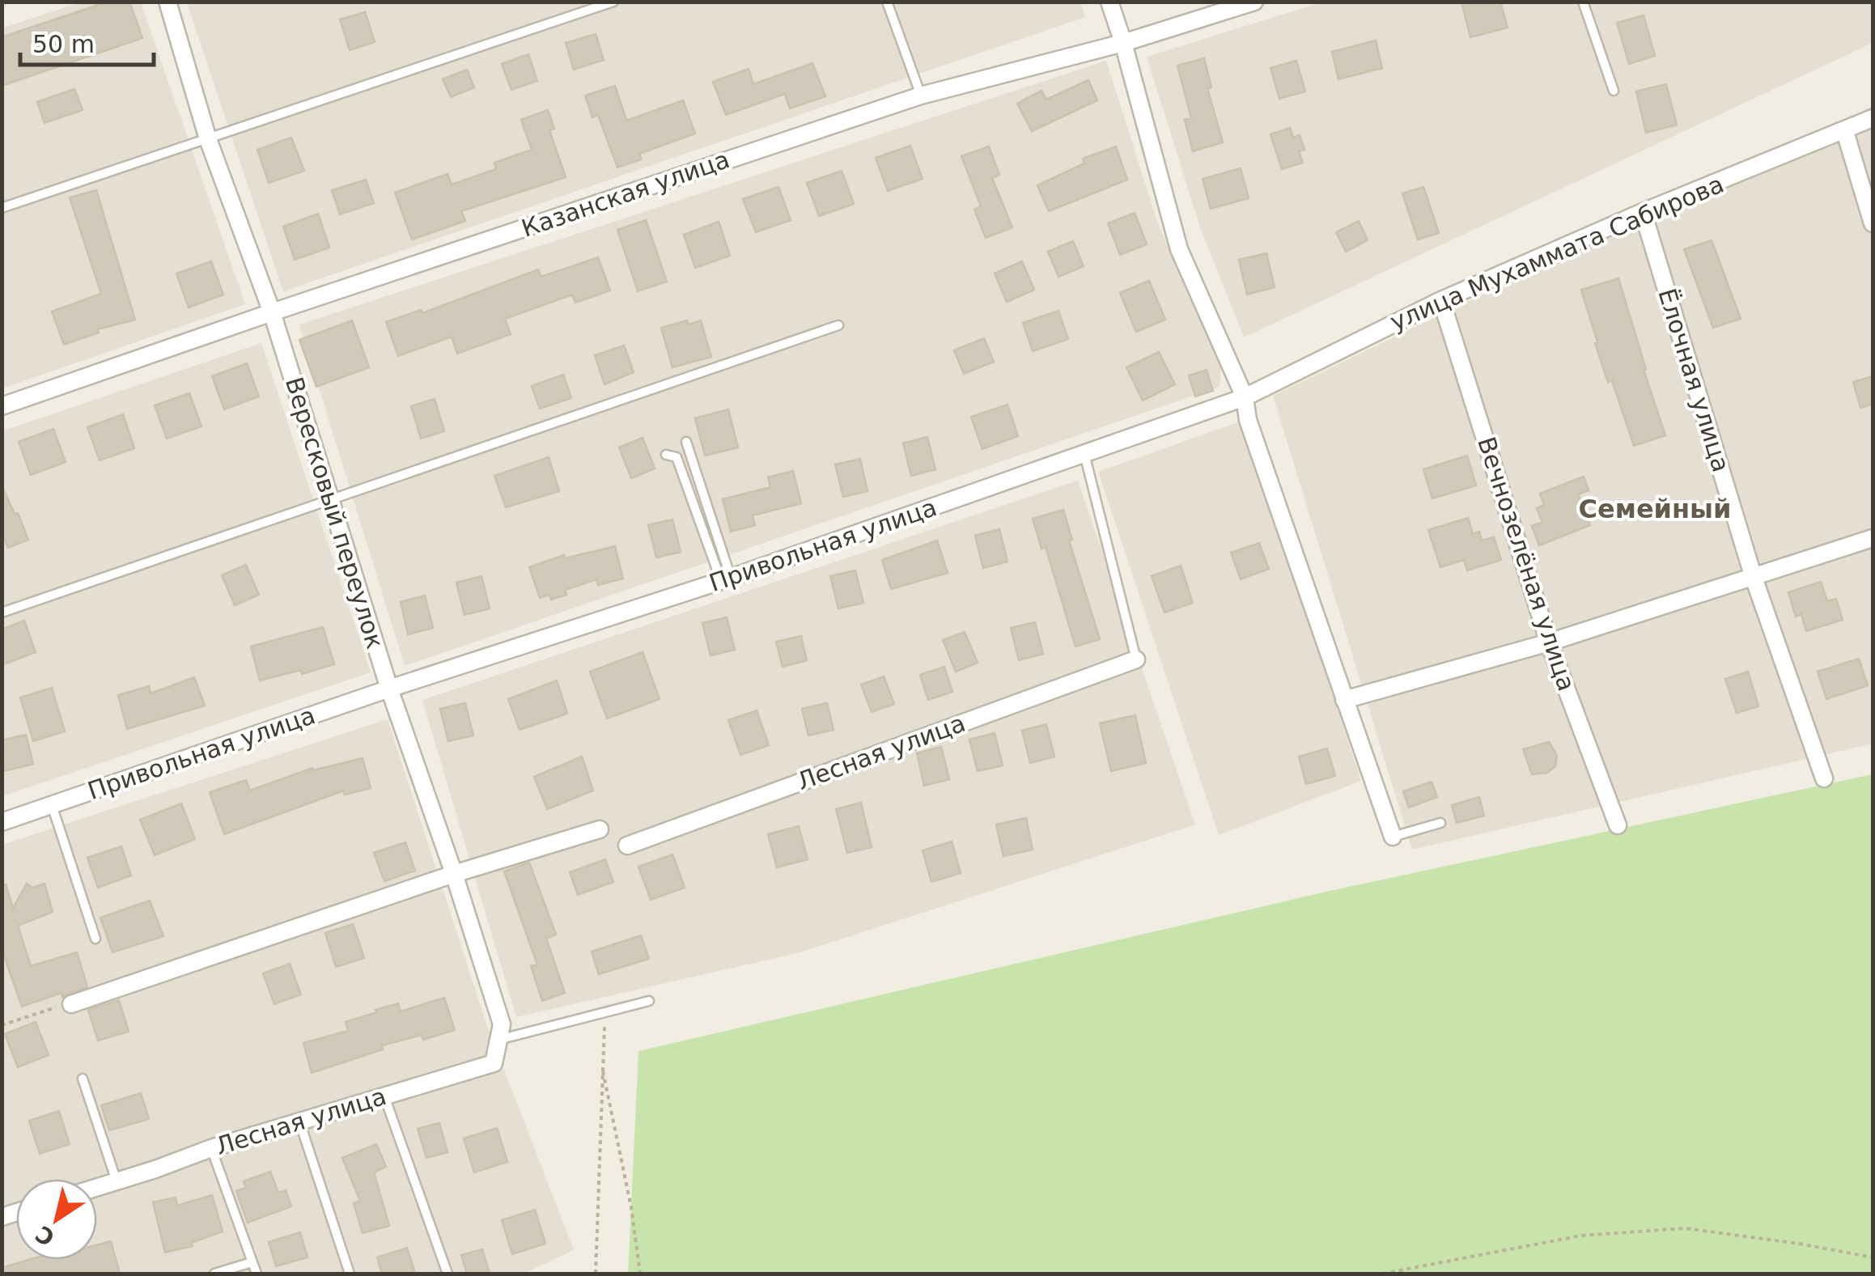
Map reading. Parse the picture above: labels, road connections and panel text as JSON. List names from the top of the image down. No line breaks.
{"streets":{"street":["Казанская улица","улица Мухаммата Сабирова","Ёлочная улица","Вересковый переулок","Привольная улица","Вечнозелёная улица","Лесная улица"]},"crossings":[["Казанская улица","Вересковый переулок"],["улица Мухаммата Сабирова","Ёлочная улица"],["улица Мухаммата Сабирова","Привольная улица"],["улица Мухаммата Сабирова","Вечнозелёная улица"],["Вересковый переулок","Привольная улица"],["Вересковый переулок","Лесная улица"]],"districts":["Семейный"],"scale_bar":"50 m","north":"bottom left"}
